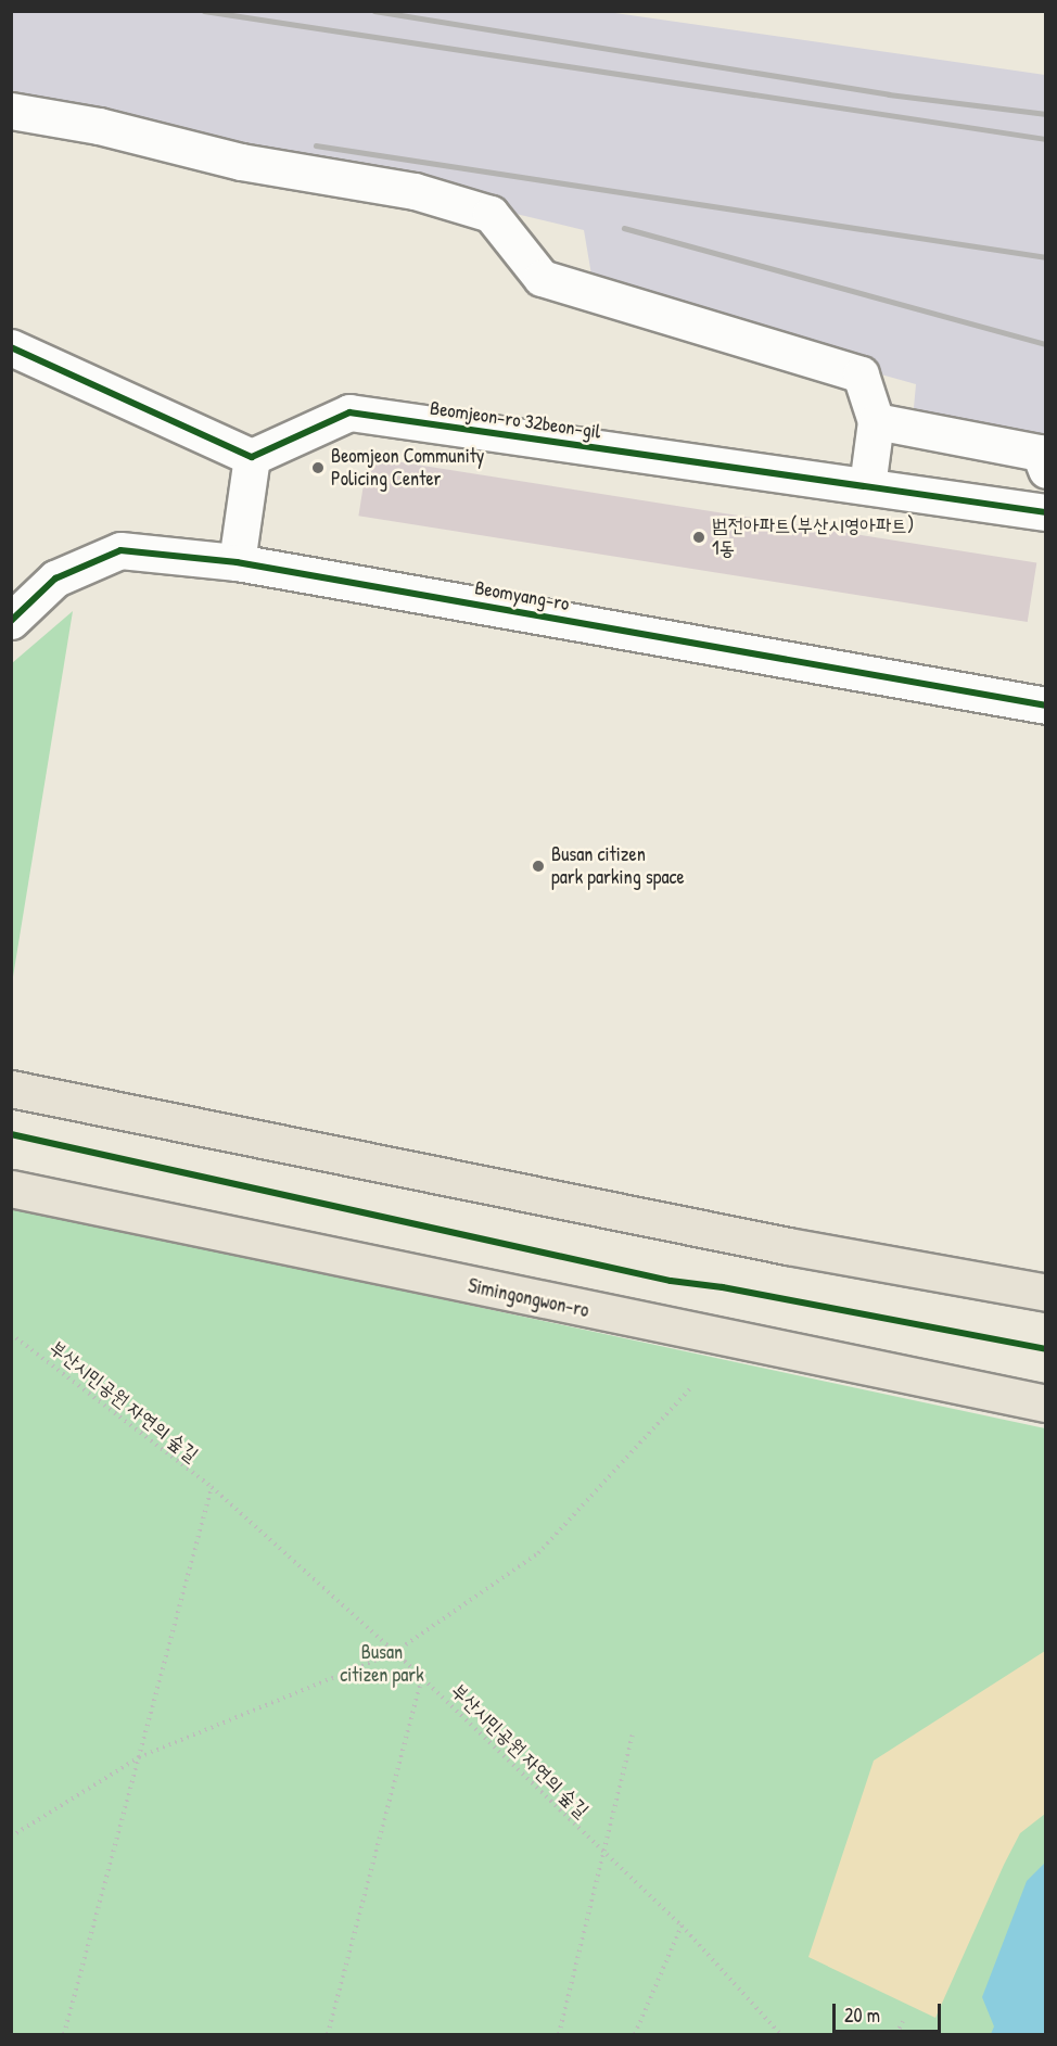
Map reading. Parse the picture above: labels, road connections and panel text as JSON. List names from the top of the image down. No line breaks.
{"streets":{"main road":["Simingongwon-ro"],"street":["Beomjeon-ro 32beon-gil","Beomyang-ro"],"path":["부산시민공원 자연의 숲길"]},"parks":["Busan citizen park"],"places":["Beomjeon Community Policing Center","범전아파트(부산시영아파트) 1동","Busan citizen park parking space"],"scale_bar":"20 m"}
